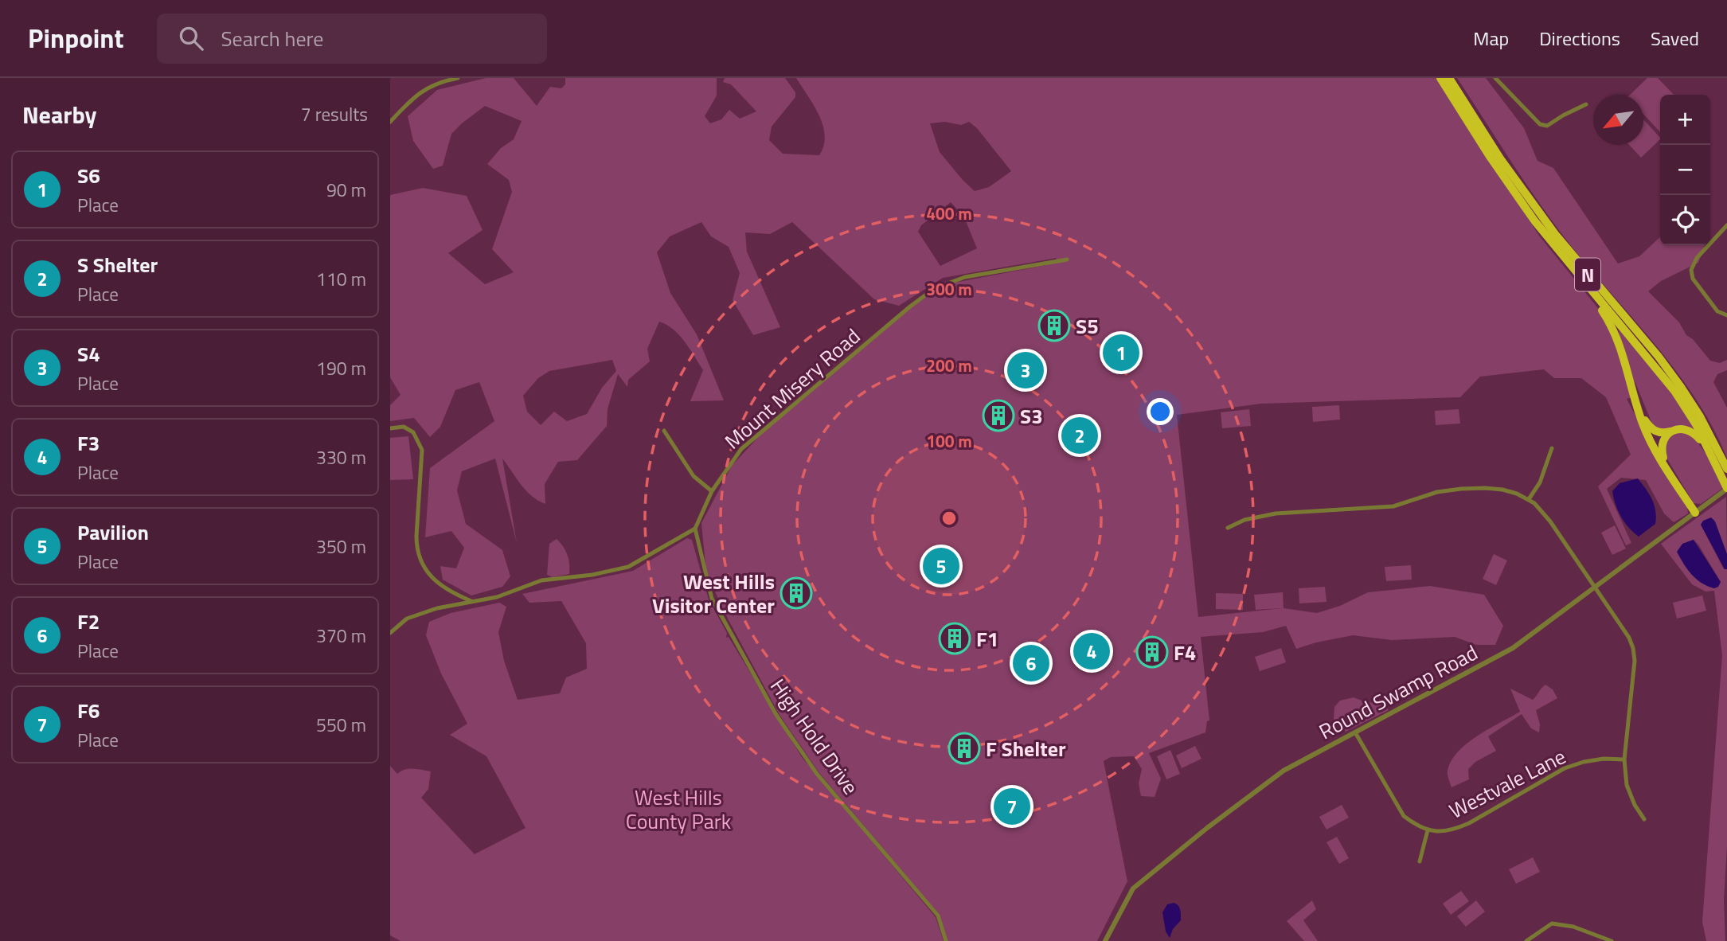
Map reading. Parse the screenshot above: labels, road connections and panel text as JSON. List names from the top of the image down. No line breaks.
{"streets":{"highway":["N"],"street":["Mount Misery Road","Round Swamp Road","High Hold Drive","Westvale Lane"]},"crossings":[["N","Round Swamp Road"],["Mount Misery Road","High Hold Drive"],["Round Swamp Road","Westvale Lane"]],"parks":["West Hills County Park"],"places":{"building":["S5","S3","West Hills Visitor Center","F1","F4","F Shelter"]},"north":"bottom left","page":{"header":"Pinpoint","search":"Search here","nav":["Map","Directions","Saved"],"heading":["Nearby","7 results"],"map_buttons":["+","−"],"list":[{"mark":"1","name":"S6","note":"Place","value":"90 m"},{"mark":"2","name":"S Shelter","note":"Place","value":"110 m"},{"mark":"3","name":"S4","note":"Place","value":"190 m"},{"mark":"4","name":"F3","note":"Place","value":"330 m"},{"mark":"5","name":"Pavilion","note":"Place","value":"350 m"},{"mark":"6","name":"F2","note":"Place","value":"370 m"},{"mark":"7","name":"F6","note":"Place","value":"550 m"}],"pins":["1","3","2","5","4","6","7"]},"rings":["400 m","300 m","200 m","100 m"]}
